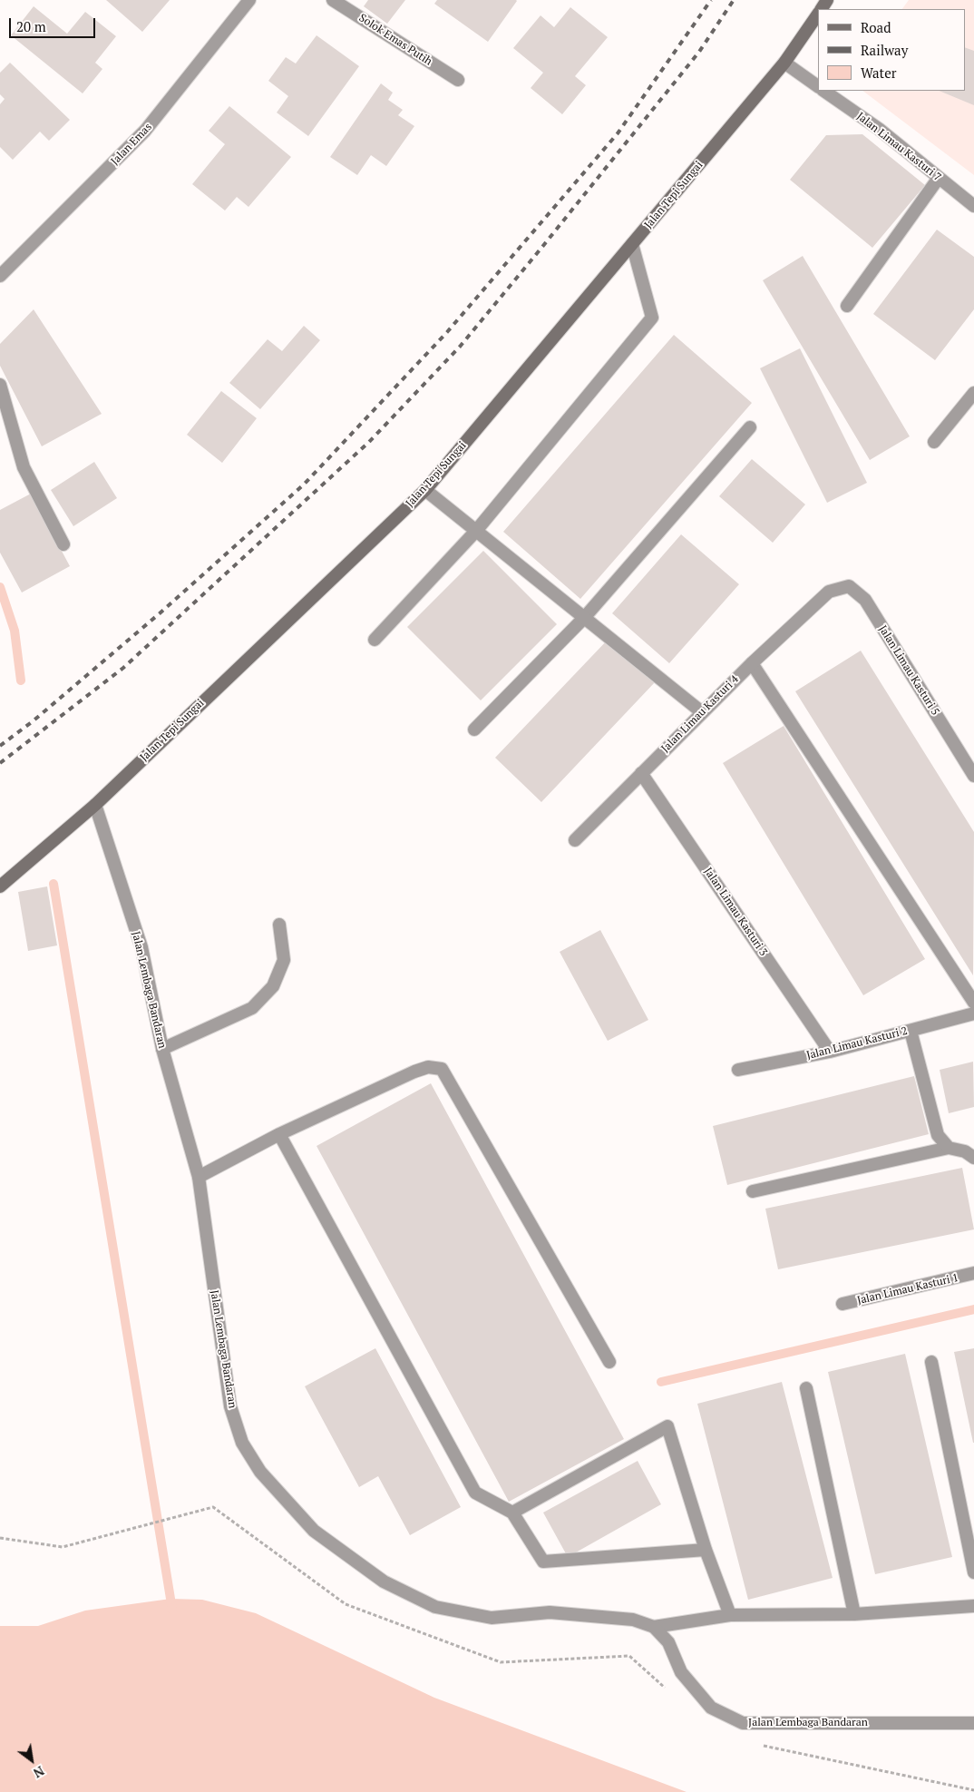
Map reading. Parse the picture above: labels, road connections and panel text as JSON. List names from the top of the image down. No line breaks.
{"streets":{"main road":["Jalan Tepi Sungai"],"street":["Solok Emas Putih","Jalan Emas","Jalan Limau Kasturi 7","Jalan Limau Kasturi 5","Jalan Limau Kasturi 4","Jalan Limau Kasturi 3","Jalan Lembaga Bandaran","Jalan Limau Kasturi 2","Jalan Limau Kasturi 1"]},"crossings":[["Jalan Tepi Sungai","Jalan Lembaga Bandaran"],["Jalan Limau Kasturi 5","Jalan Limau Kasturi 4"],["Jalan Limau Kasturi 4","Jalan Limau Kasturi 3"],["Jalan Limau Kasturi 3","Jalan Limau Kasturi 2"]],"legend":["Road","Railway","Water"],"scale_bar":"20 m","north":"bottom right"}
